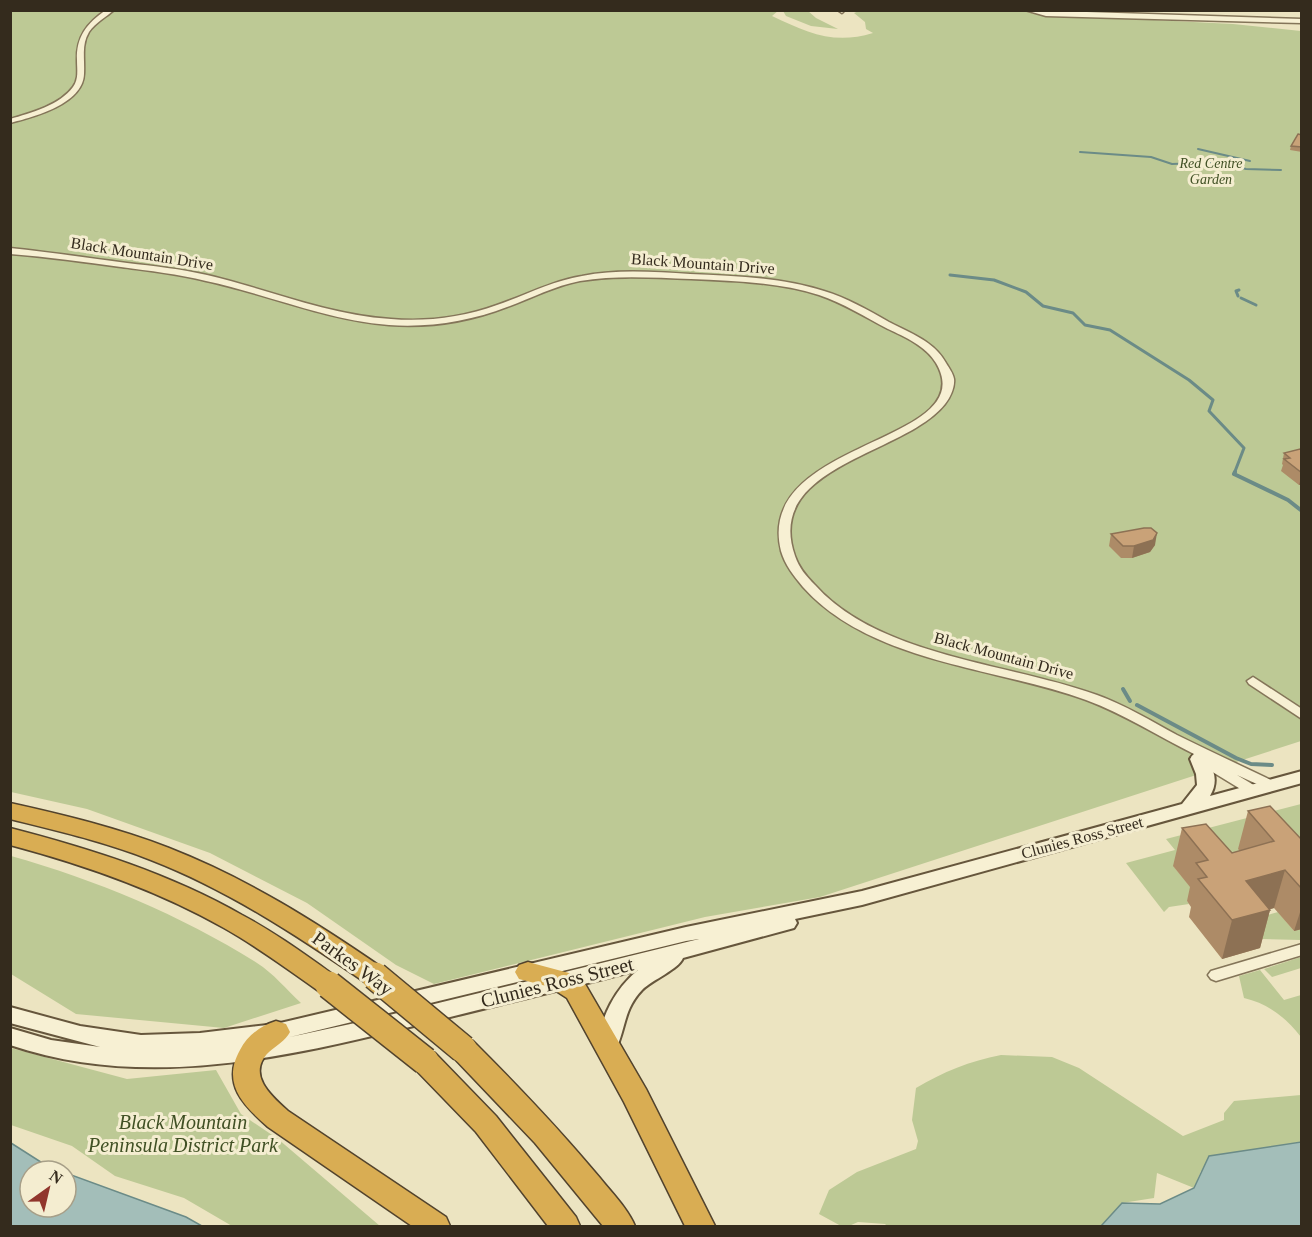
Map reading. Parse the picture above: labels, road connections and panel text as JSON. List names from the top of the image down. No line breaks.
{"streets":{"highway":["Parkes Way"],"street":["Black Mountain Drive","Clunies Ross Street"]},"crossings":[["Black Mountain Drive","Clunies Ross Street"]],"parks":["Red Centre Garden","Black Mountain Peninsula District Park"],"north":"top right"}
